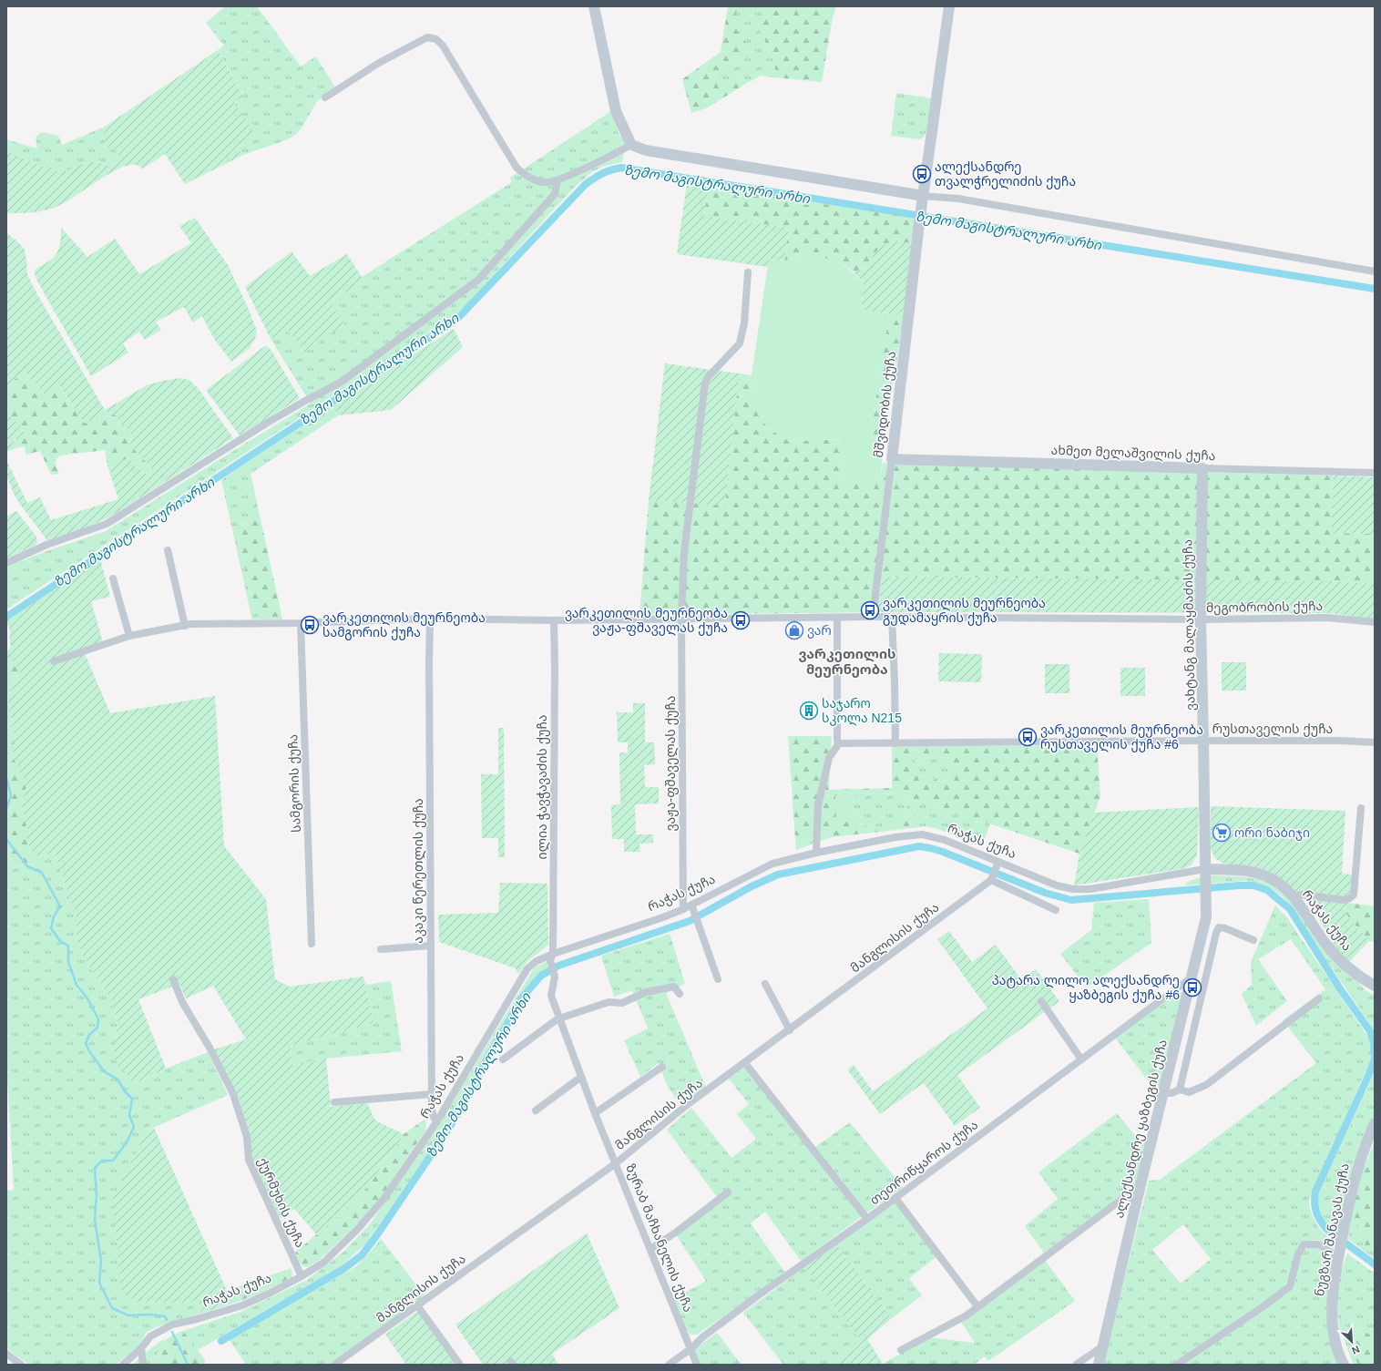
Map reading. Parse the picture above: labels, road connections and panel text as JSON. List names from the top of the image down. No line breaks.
{"streets":{"street":["მშვიდობის ქუჩა","ახმეთ მელაშვილის ქუჩა","მეგობრობის ქუჩა","ვახტანგ მალაყმაძის ქუჩა","რუსთაველის ქუჩა","ვაჟა-ფშაველას ქუჩა","სამგორის ქუჩა","ილია ჭავჭავაძის ქუჩა","რაჭას ქუჩა","აკაკი წერეთლის ქუჩა","მანგლისის ქუჩა","ალექსანდრე ყაზბეგის ქუჩა","თეთრიწყაროს ქუჩა","ქურმუხის ქუჩა","ნუგზარ შანავას ქუჩა","ზურაბ მაჩხანელის ქუჩა"]},"crossings":[["მშვიდობის ქუჩა","ახმეთ მელაშვილის ქუჩა"],["მშვიდობის ქუჩა","მეგობრობის ქუჩა"],["ახმეთ მელაშვილის ქუჩა","ვახტანგ მალაყმაძის ქუჩა"],["მეგობრობის ქუჩა","ვახტანგ მალაყმაძის ქუჩა"],["მეგობრობის ქუჩა","ვაჟა-ფშაველას ქუჩა"],["მეგობრობის ქუჩა","სამგორის ქუჩა"],["მეგობრობის ქუჩა","ილია ჭავჭავაძის ქუჩა"],["მეგობრობის ქუჩა","აკაკი წერეთლის ქუჩა"],["ვახტანგ მალაყმაძის ქუჩა","რუსთაველის ქუჩა"],["ვახტანგ მალაყმაძის ქუჩა","რაჭას ქუჩა"],["ვახტანგ მალაყმაძის ქუჩა","ალექსანდრე ყაზბეგის ქუჩა"],["ვაჟა-ფშაველას ქუჩა","რაჭას ქუჩა"],["ილია ჭავჭავაძის ქუჩა","რაჭას ქუჩა"],["ილია ჭავჭავაძის ქუჩა","ზურაბ მაჩხანელის ქუჩა"],["რაჭას ქუჩა","აკაკი წერეთლის ქუჩა"],["რაჭას ქუჩა","ქურმუხის ქუჩა"],["მანგლისის ქუჩა","ზურაბ მაჩხანელის ქუჩა"],["ალექსანდრე ყაზბეგის ქუჩა","თეთრიწყაროს ქუჩა"],["თეთრიწყაროს ქუჩა","ზურაბ მაჩხანელის ქუჩა"]],"districts":["ვარკეთილის მეურნეობა"],"water":["ზემო მაგისტრალური არხი","ზემო-მაგისტრალური არხი"],"places":{"bus stop":["ალექსანდრე თვალჭრელიძის ქუჩა","ვარკეთილის მეურნეობა გუდამაყრის ქუჩა","ვარკეთილის მეურნეობა ვაჟა-ფშაველას ქუჩა","ვარკეთილის მეურნეობა სამგორის ქუჩა","ვარკეთილის მეურნეობა რუსთაველის ქუჩა #6","პატარა ლილო ალექსანდრე ყაზბეგის ქუჩა #6"],"shop":["ვარ"],"building":["საჯარო სკოლა N215"],"supermarket":["ორი ნაბიჯი"]},"north":"bottom right"}
